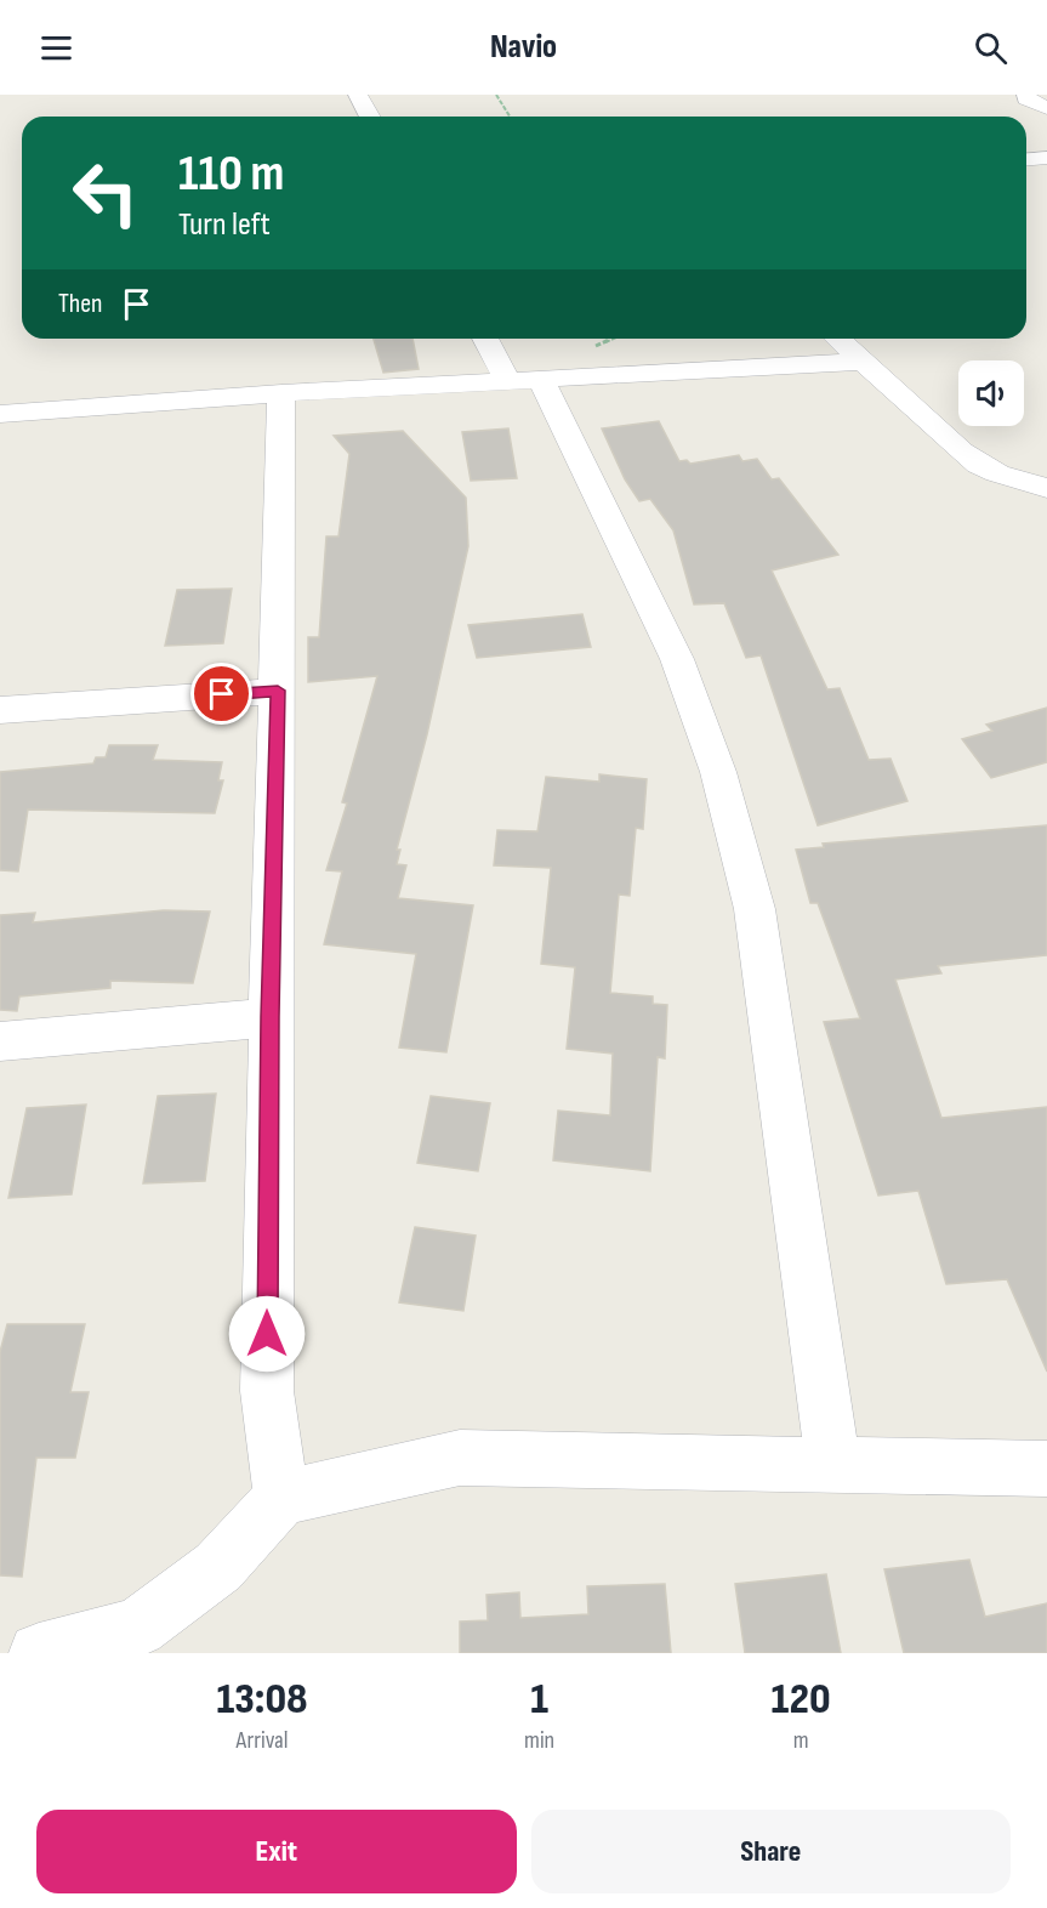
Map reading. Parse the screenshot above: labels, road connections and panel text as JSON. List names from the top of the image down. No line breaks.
{"page":{"header":"Navio","turn":["110 m","Turn left"],"then":"Then","eta":["13:08","Arrival","1","min","120","m"],"buttons":["Exit","Share"]}}
